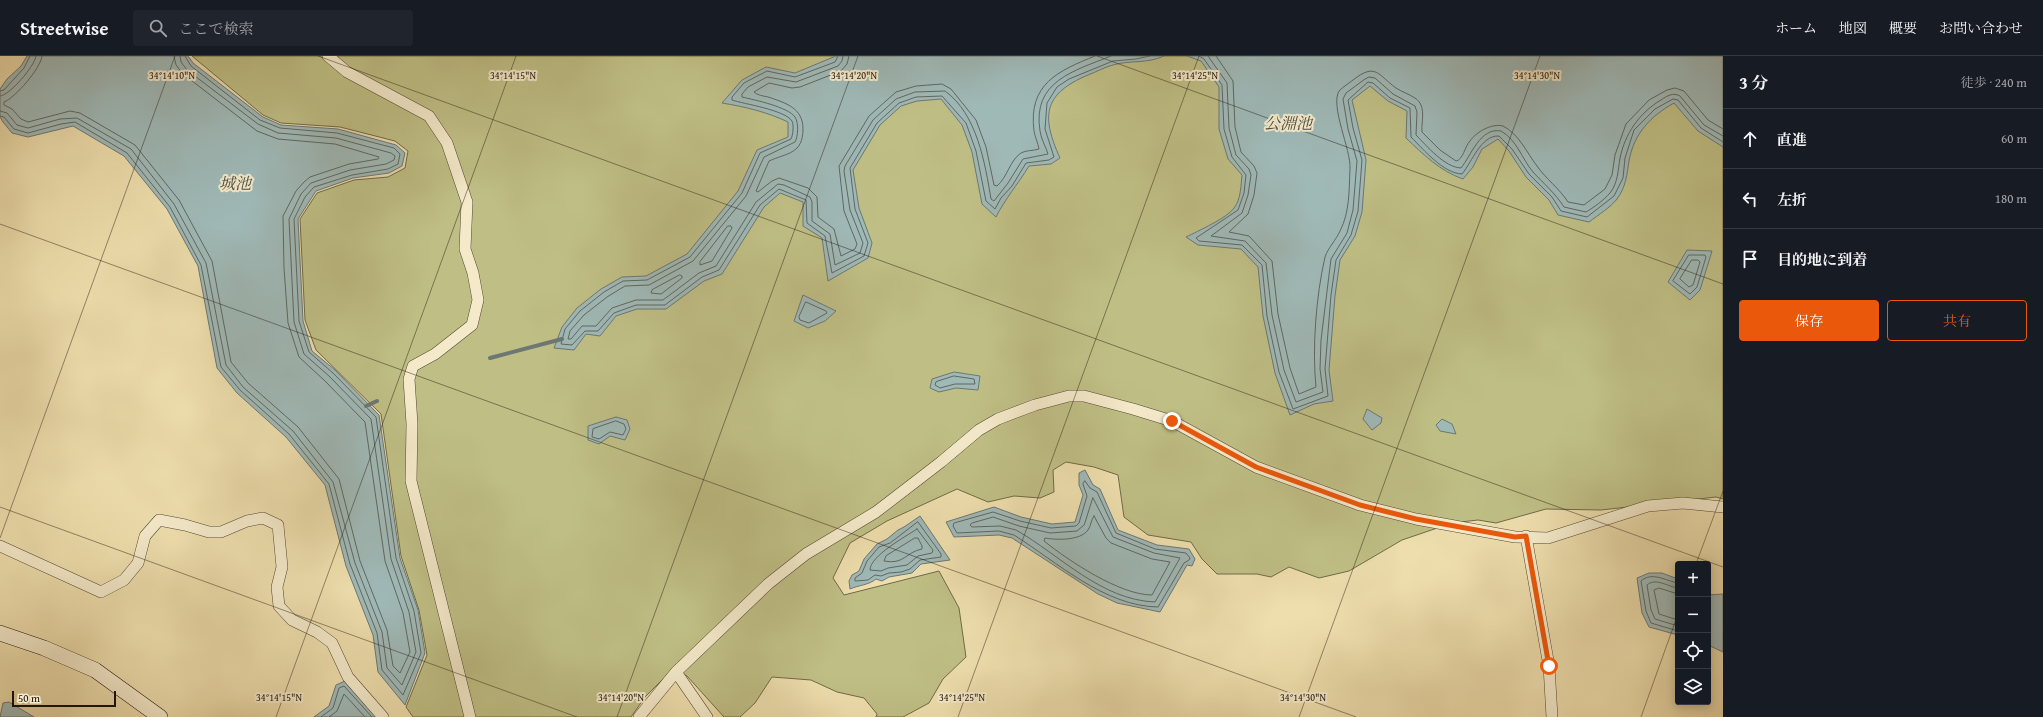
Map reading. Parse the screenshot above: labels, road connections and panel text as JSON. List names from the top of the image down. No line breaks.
{"water":["公淵池","城池"],"scale_bar":"50 m","page":{"header":"Streetwise","search":"ここで検索","nav":["ホーム","地図","概要","お問い合わせ"],"heading":["3 分","徒歩 · 240 m"],"list":[["直進","60 m"],["左折","180 m"],"目的地に到着"],"buttons":["保存","共有"],"map_buttons":["+","−"],"scale":"50 m"},"coordinates":["34°14'10\"N","34°14'15\"N","34°14'25\"N","34°14'30\"N","34°14'20\"N"]}
